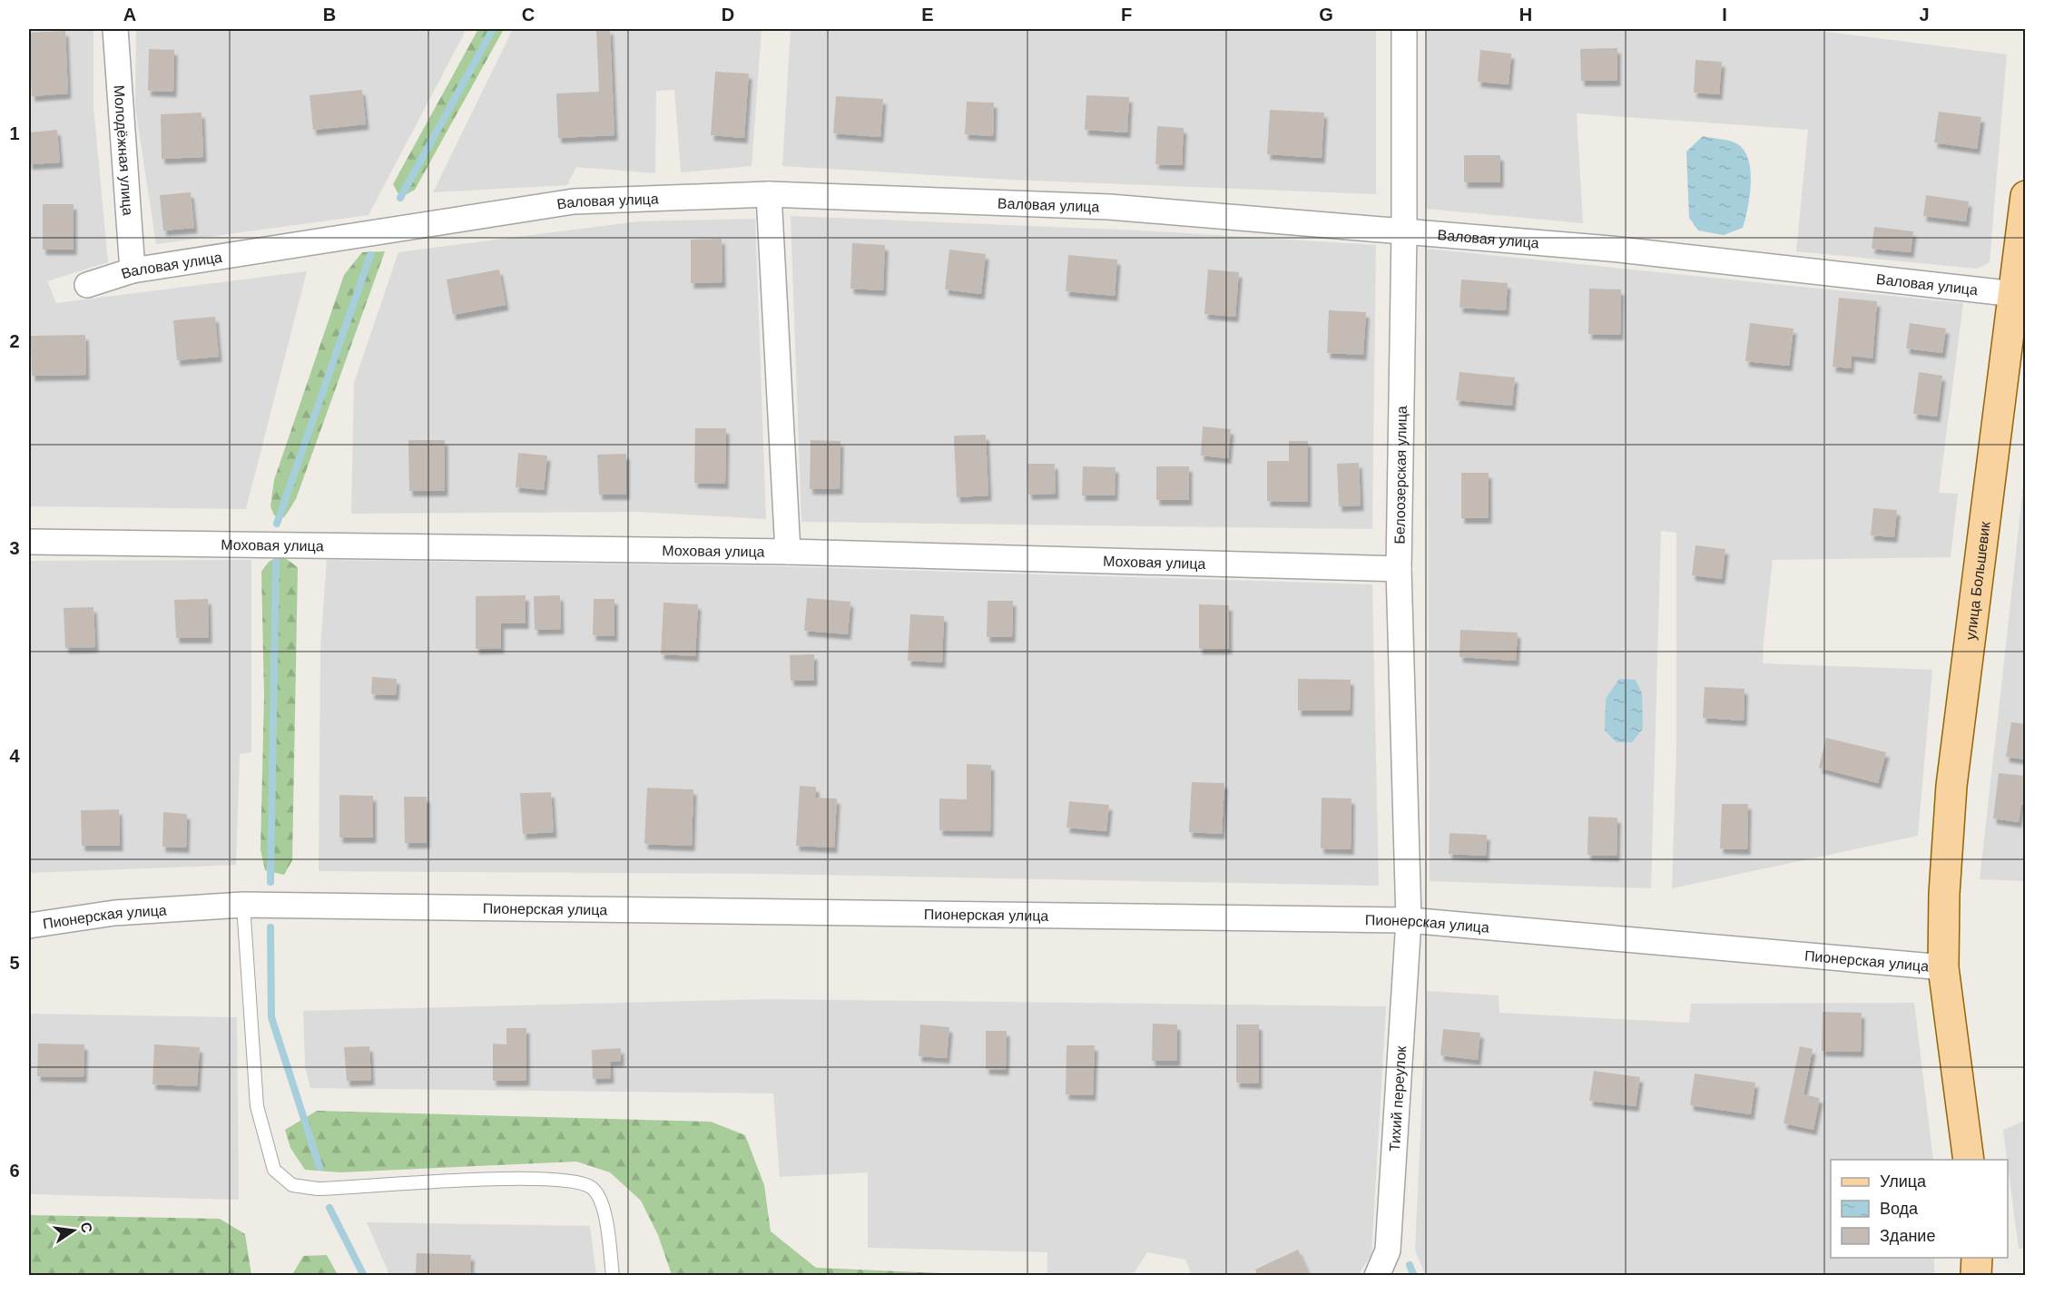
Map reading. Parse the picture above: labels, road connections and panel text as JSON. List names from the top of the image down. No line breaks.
{"streets":{"main road":["улица Большевик"],"street":["Молодёжная улица","Валовая улица","Белоозерская улица","Моховая улица","Пионерская улица","Тихий переулок"]},"crossings":[["Молодёжная улица","Валовая улица"],["Валовая улица","Белоозерская улица"],["Валовая улица","улица Большевик"],["Белоозерская улица","Моховая улица"],["Белоозерская улица","Пионерская улица"],["Белоозерская улица","Тихий переулок"],["улица Большевик","Пионерская улица"],["Пионерская улица","Тихий переулок"]],"legend":["Улица","Вода","Здание"],"north":"right","grid":{"columns":["A","B","C","D","E","F","G","H","I","J"],"rows":["1","2","3","4","5","6"]}}
